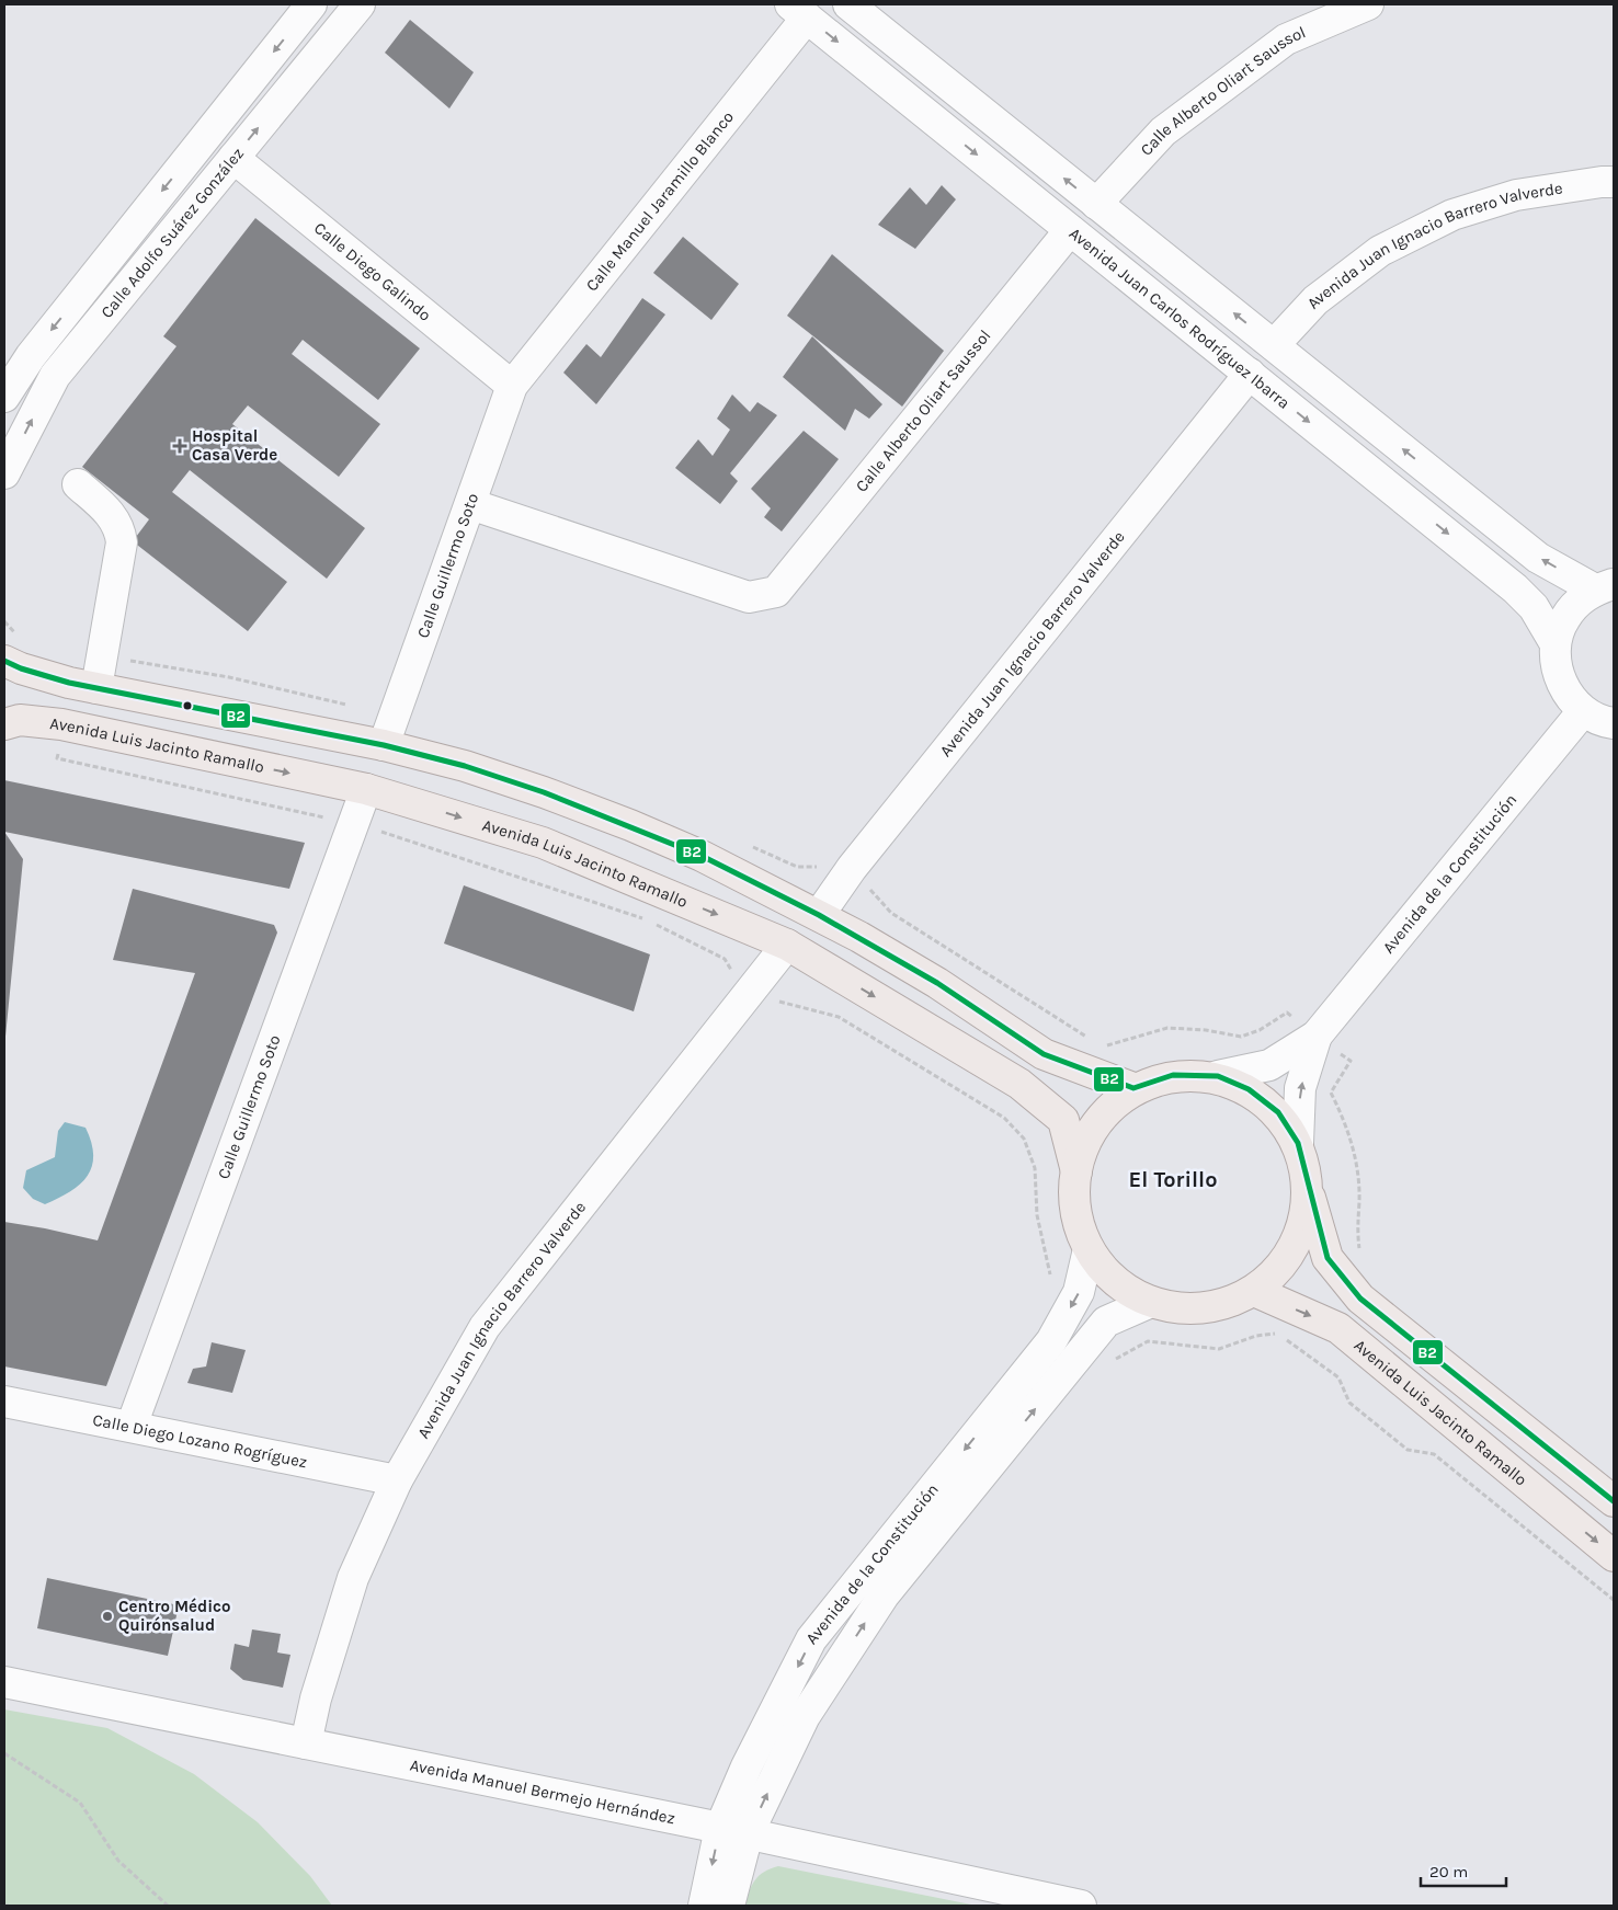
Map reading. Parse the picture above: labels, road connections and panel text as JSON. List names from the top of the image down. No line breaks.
{"streets":{"main road":["Avenida Luis Jacinto Ramallo"],"street":["Calle Alberto Oliart Saussol","Calle Manuel Jaramillo Blanco","Calle Adolfo Suárez González","Avenida Juan Ignacio Barrero Valverde","Calle Diego Galindo","Avenida Juan Carlos Rodríguez Ibarra","Calle Guillermo Soto","Avenida de la Constitución","Calle Diego Lozano Rogríguez","Avenida Manuel Bermejo Hernández"]},"crossings":[["Calle Alberto Oliart Saussol","Avenida Juan Carlos Rodríguez Ibarra"],["Calle Alberto Oliart Saussol","Calle Guillermo Soto"],["Calle Manuel Jaramillo Blanco","Calle Diego Galindo"],["Calle Manuel Jaramillo Blanco","Avenida Juan Carlos Rodríguez Ibarra"],["Calle Manuel Jaramillo Blanco","Calle Guillermo Soto"],["Calle Adolfo Suárez González","Calle Diego Galindo"],["Avenida Juan Ignacio Barrero Valverde","Avenida Juan Carlos Rodríguez Ibarra"],["Avenida Juan Ignacio Barrero Valverde","Avenida Luis Jacinto Ramallo"],["Avenida Juan Ignacio Barrero Valverde","Calle Diego Lozano Rogríguez"],["Avenida Juan Ignacio Barrero Valverde","Avenida Manuel Bermejo Hernández"],["Calle Diego Galindo","Calle Guillermo Soto"],["Calle Guillermo Soto","Avenida Luis Jacinto Ramallo"],["Calle Guillermo Soto","Calle Diego Lozano Rogríguez"],["Avenida de la Constitución","Avenida Manuel Bermejo Hernández"]],"districts":["El Torillo"],"places":{"health":["Hospital Casa Verde"],"other":["Centro Médico Quirónsalud"]},"lines":["transit line B2"],"scale_bar":"20 m"}
